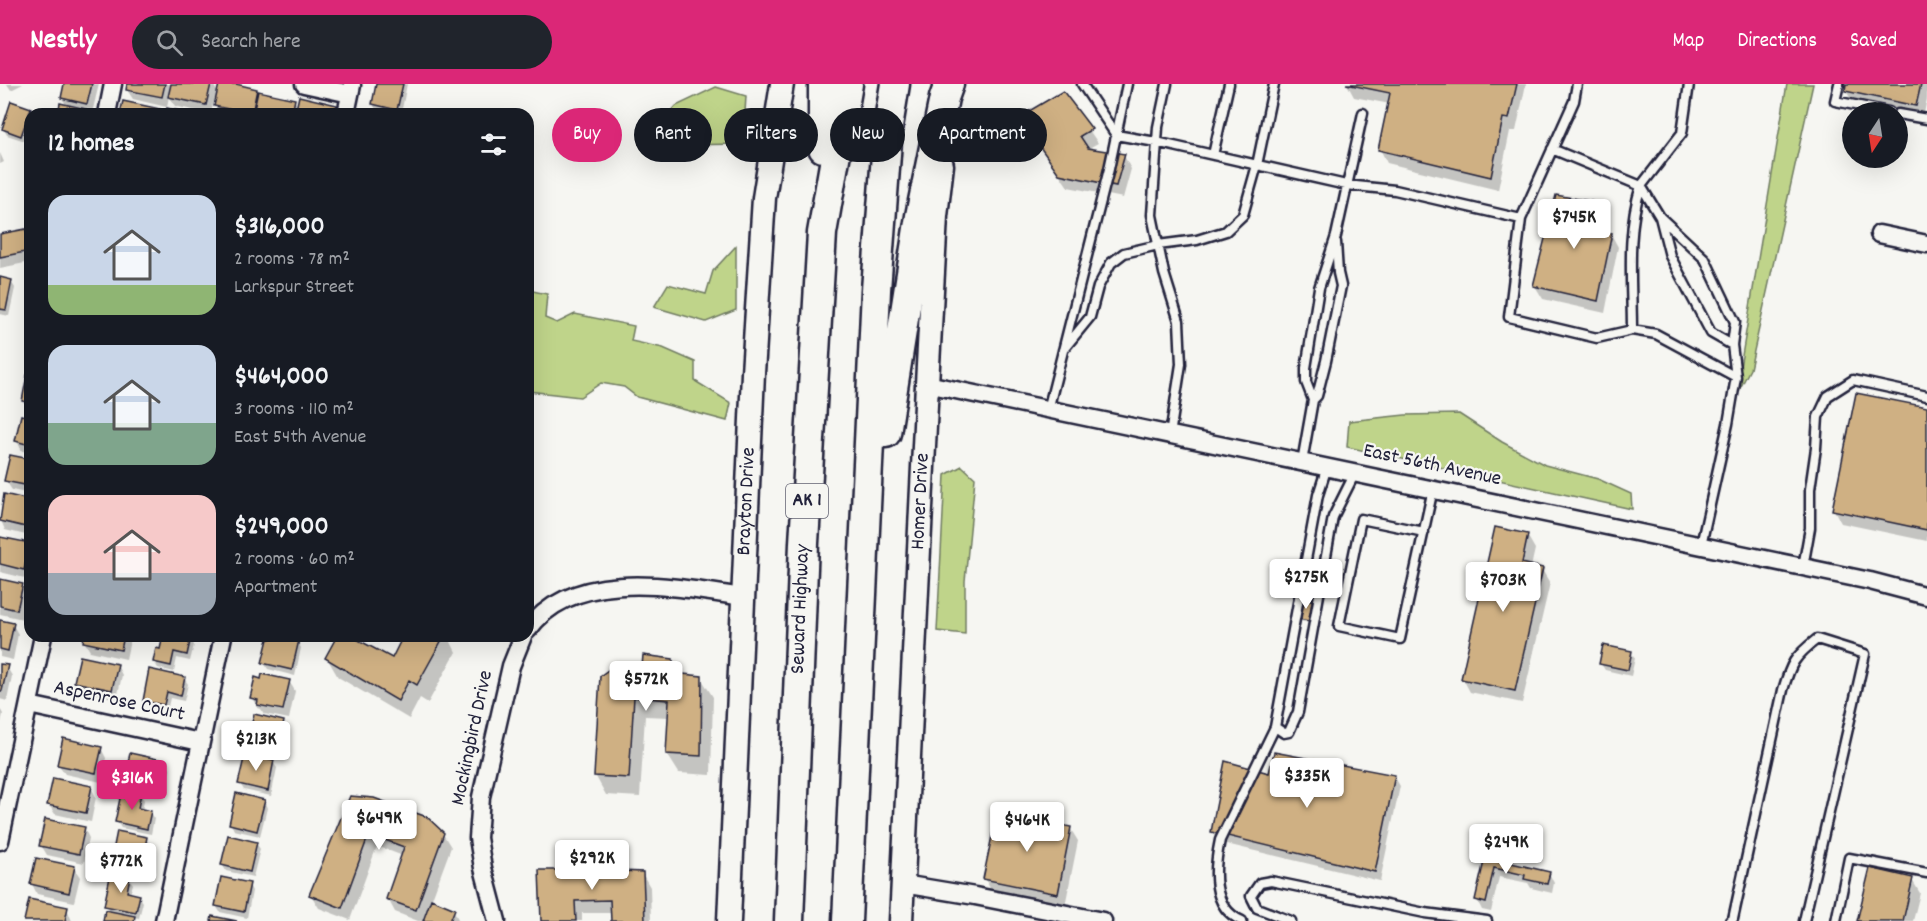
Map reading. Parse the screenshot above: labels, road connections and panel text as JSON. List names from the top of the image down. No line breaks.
{"streets":{"highway":["AK 1","Seward Highway"],"main road":["Brayton Drive","Homer Drive"],"street":["East 56th Avenue","Aspenrose Court","Mockingbird Drive"]},"crossings":[["East 56th Avenue","Homer Drive"]],"north":"bottom","page":{"header":"Nestly","search":"Search here","nav":["Map","Directions","Saved"],"chip":["Buy","Rent","Filters","New","Apartment"],"heading":"12 homes","list":[{"name":"$316,000","note":"2 rooms · 78 m² · Larkspur Street"},{"name":"$464,000","note":"3 rooms · 110 m² · East 54th Avenue"},{"name":"$249,000","note":"2 rooms · 60 m² · Apartment"}],"price":["$745K","$275K","$703K","$572K","$213K","$335K","$316K","$649K","$464K","$249K","$292K","$772K"]}}
